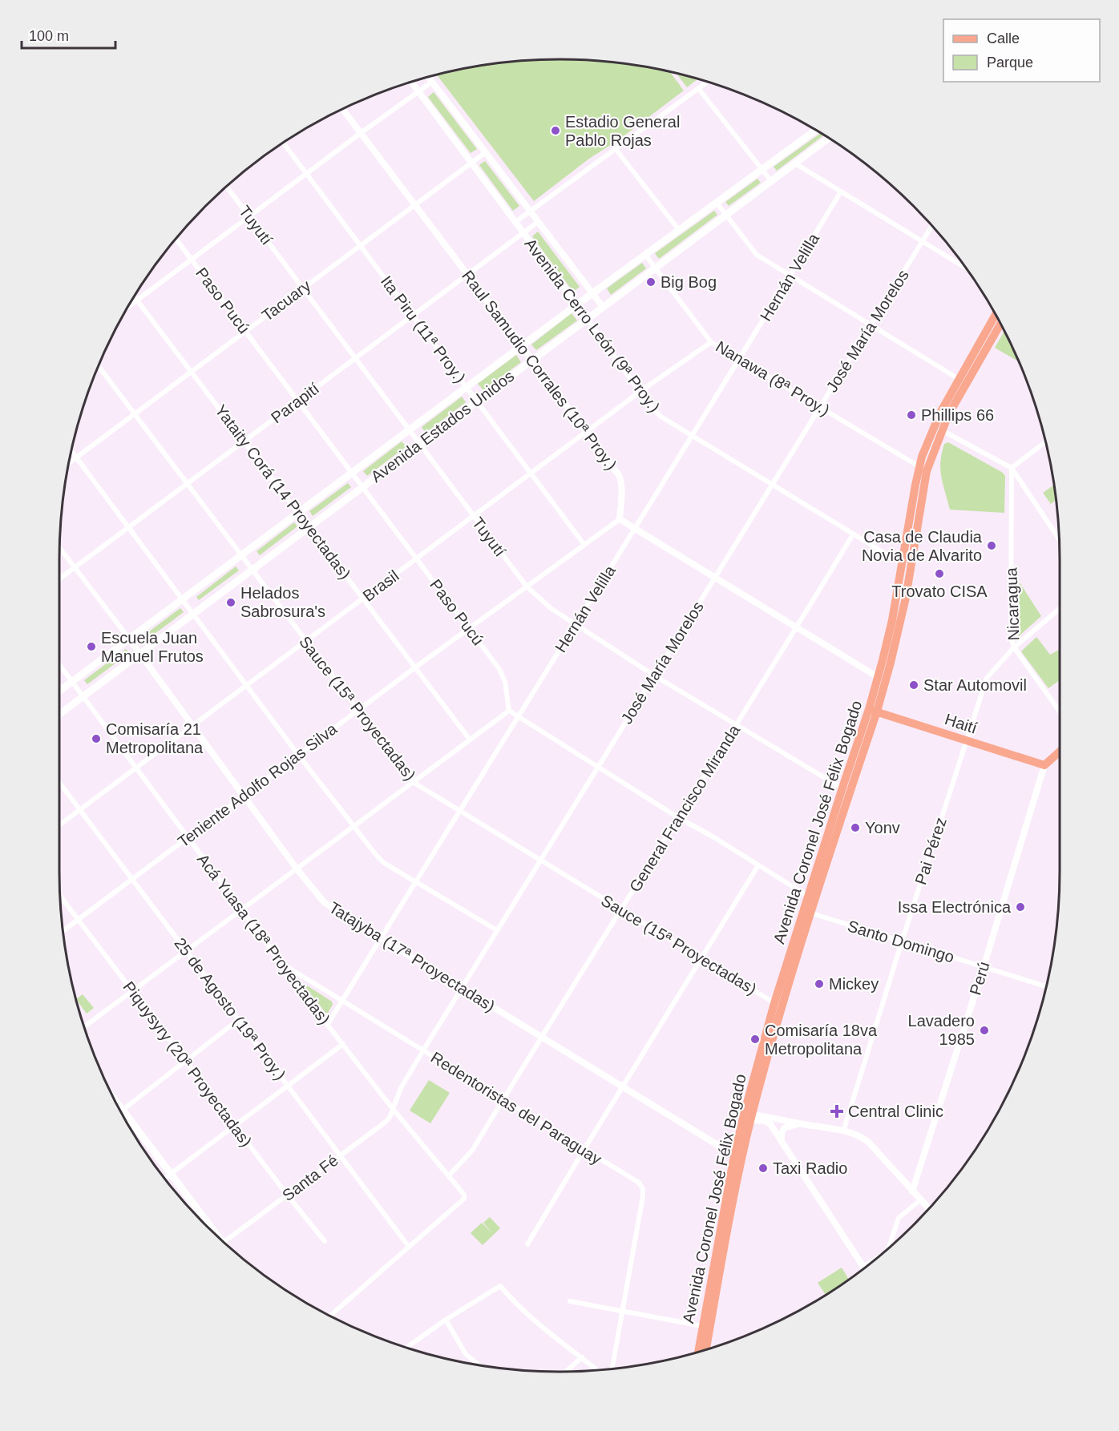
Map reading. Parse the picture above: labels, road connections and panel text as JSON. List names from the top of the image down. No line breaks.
{"streets":{"main road":["Avenida Estados Unidos","Haití","Avenida Coronel José Félix Bogado"],"street":["Tuyutí","Hernán Velilla","Paso Pucú","Tacuary","Avenida Cerro León (9ª Proy.)","Ita Piru (11ª Proy.)","José María Morelos","Raul Samudio Corrales (10ª Proy.)","Nanawa (8ª Proy.)","Parapití","Yataity Corá (14 Proyectadas)","Brasil","Nicaragua","Sauce (15ª Proyectadas)","Teniente Adolfo Rojas Silva","General Francisco Miranda","Pai Pérez","Acá Yuasa (18ª Proyectadas)","Santo Domingo","Tatajyba (17ª Proyectadas)","Perú","25 de Agosto (19ª Proy.)","Piquysyry (20ª Proyectadas)","Redentoristas del Paraguay","Santa Fé"]},"crossings":[["Tuyutí","Hernán Velilla"],["Tuyutí","Tacuary"],["Tuyutí","José María Morelos"],["Tuyutí","Parapití"],["Tuyutí","Avenida Estados Unidos"],["Tuyutí","Brasil"],["Tuyutí","Teniente Adolfo Rojas Silva"],["Tuyutí","General Francisco Miranda"],["Tuyutí","Avenida Coronel José Félix Bogado"],["Hernán Velilla","Avenida Cerro León (9ª Proy.)"],["Hernán Velilla","Nanawa (8ª Proy.)"],["Hernán Velilla","Sauce (15ª Proyectadas)"],["Hernán Velilla","Acá Yuasa (18ª Proyectadas)"],["Hernán Velilla","Tatajyba (17ª Proyectadas)"],["Hernán Velilla","Redentoristas del Paraguay"],["Paso Pucú","Tacuary"],["Paso Pucú","Parapití"],["Paso Pucú","Avenida Estados Unidos"],["Paso Pucú","Brasil"],["Paso Pucú","Teniente Adolfo Rojas Silva"],["Tacuary","Avenida Cerro León (9ª Proy.)"],["Tacuary","Ita Piru (11ª Proy.)"],["Tacuary","Raul Samudio Corrales (10ª Proy.)"],["Tacuary","Yataity Corá (14 Proyectadas)"],["Tacuary","Sauce (15ª Proyectadas)"],["Avenida Cerro León (9ª Proy.)","José María Morelos"],["Avenida Cerro León (9ª Proy.)","Parapití"],["Avenida Cerro León (9ª Proy.)","Avenida Estados Unidos"],["Avenida Cerro León (9ª Proy.)","Brasil"],["Avenida Cerro León (9ª Proy.)","General Francisco Miranda"],["Avenida Cerro León (9ª Proy.)","Avenida Coronel José Félix Bogado"],["Ita Piru (11ª Proy.)","Parapití"],["Ita Piru (11ª Proy.)","Avenida Estados Unidos"],["Ita Piru (11ª Proy.)","Brasil"],["Ita Piru (11ª Proy.)","Teniente Adolfo Rojas Silva"],["José María Morelos","Nanawa (8ª Proy.)"],["José María Morelos","Sauce (15ª Proyectadas)"],["José María Morelos","Acá Yuasa (18ª Proyectadas)"],["José María Morelos","Tatajyba (17ª Proyectadas)"],["José María Morelos","Redentoristas del Paraguay"],["José María Morelos","Santa Fé"],["Raul Samudio Corrales (10ª Proy.)","Parapití"],["Raul Samudio Corrales (10ª Proy.)","Avenida Estados Unidos"],["Raul Samudio Corrales (10ª Proy.)","Brasil"],["Raul Samudio Corrales (10ª Proy.)","Teniente Adolfo Rojas Silva"],["Nanawa (8ª Proy.)","Avenida Estados Unidos"],["Nanawa (8ª Proy.)","Brasil"],["Nanawa (8ª Proy.)","Avenida Coronel José Félix Bogado"],["Parapití","Yataity Corá (14 Proyectadas)"],["Parapití","Sauce (15ª Proyectadas)"],["Parapití","Tatajyba (17ª Proyectadas)"],["Avenida Estados Unidos","Yataity Corá (14 Proyectadas)"],["Avenida Estados Unidos","Sauce (15ª Proyectadas)"],["Avenida Estados Unidos","Acá Yuasa (18ª Proyectadas)"],["Avenida Estados Unidos","Tatajyba (17ª Proyectadas)"],["Yataity Corá (14 Proyectadas)","Brasil"],["Yataity Corá (14 Proyectadas)","Teniente Adolfo Rojas Silva"],["Brasil","Sauce (15ª Proyectadas)"],["Brasil","Acá Yuasa (18ª Proyectadas)"],["Brasil","Tatajyba (17ª Proyectadas)"],["Brasil","25 de Agosto (19ª Proy.)"],["Nicaragua","Pai Pérez"],["Sauce (15ª Proyectadas)","Teniente Adolfo Rojas Silva"],["Sauce (15ª Proyectadas)","General Francisco Miranda"],["Sauce (15ª Proyectadas)","Avenida Coronel José Félix Bogado"],["Haití","Avenida Coronel José Félix Bogado"],["Haití","Pai Pérez"],["Haití","Perú"],["Teniente Adolfo Rojas Silva","Acá Yuasa (18ª Proyectadas)"],["Teniente Adolfo Rojas Silva","Tatajyba (17ª Proyectadas)"],["Teniente Adolfo Rojas Silva","25 de Agosto (19ª Proy.)"],["Teniente Adolfo Rojas Silva","Piquysyry (20ª Proyectadas)"],["General Francisco Miranda","Acá Yuasa (18ª Proyectadas)"],["General Francisco Miranda","Tatajyba (17ª Proyectadas)"],["General Francisco Miranda","Redentoristas del Paraguay"],["Avenida Coronel José Félix Bogado","Santo Domingo"],["Avenida Coronel José Félix Bogado","Tatajyba (17ª Proyectadas)"],["Pai Pérez","Santo Domingo"],["Acá Yuasa (18ª Proyectadas)","25 de Agosto (19ª Proy.)"],["Acá Yuasa (18ª Proyectadas)","Redentoristas del Paraguay"],["Acá Yuasa (18ª Proyectadas)","Santa Fé"],["Santo Domingo","Perú"],["25 de Agosto (19ª Proy.)","Santa Fé"],["Piquysyry (20ª Proyectadas)","Santa Fé"]],"places":{"other":["Estadio General Pablo Rojas","Big Bog","Phillips 66","Casa de Claudia Novia de Alvarito","Trovato CISA","Helados Sabrosura's","Escuela Juan Manuel Frutos","Star Automovil","Comisaría 21 Metropolitana","Yonv","Issa Electrónica","Mickey","Lavadero 1985","Comisaría 18va Metropolitana","Taxi Radio"],"health":["Central Clinic"]},"legend":["Calle","Parque"],"scale_bar":"100 m"}
